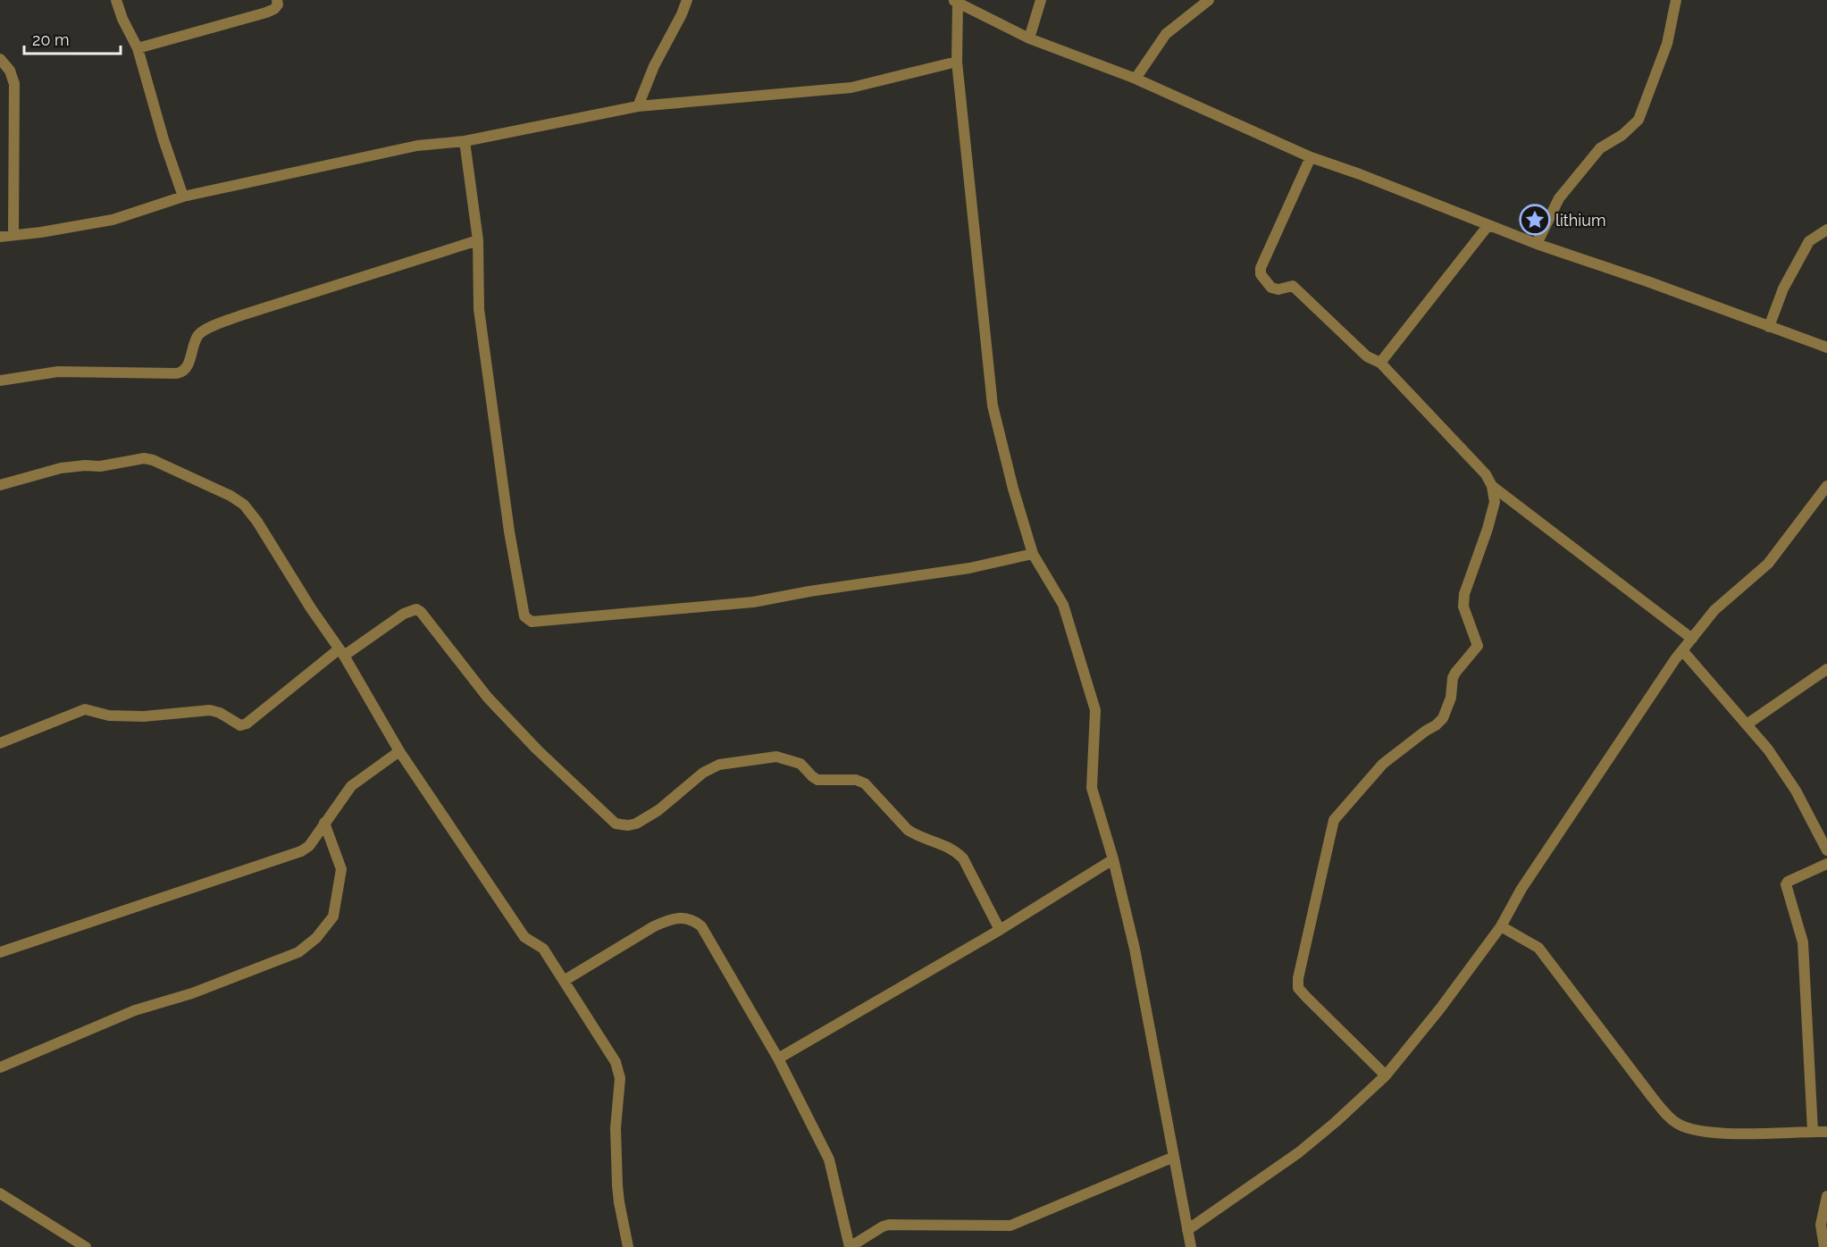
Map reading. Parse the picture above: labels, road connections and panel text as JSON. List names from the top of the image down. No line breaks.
{"places":{"place":["lithium"]},"scale_bar":"20 m"}
